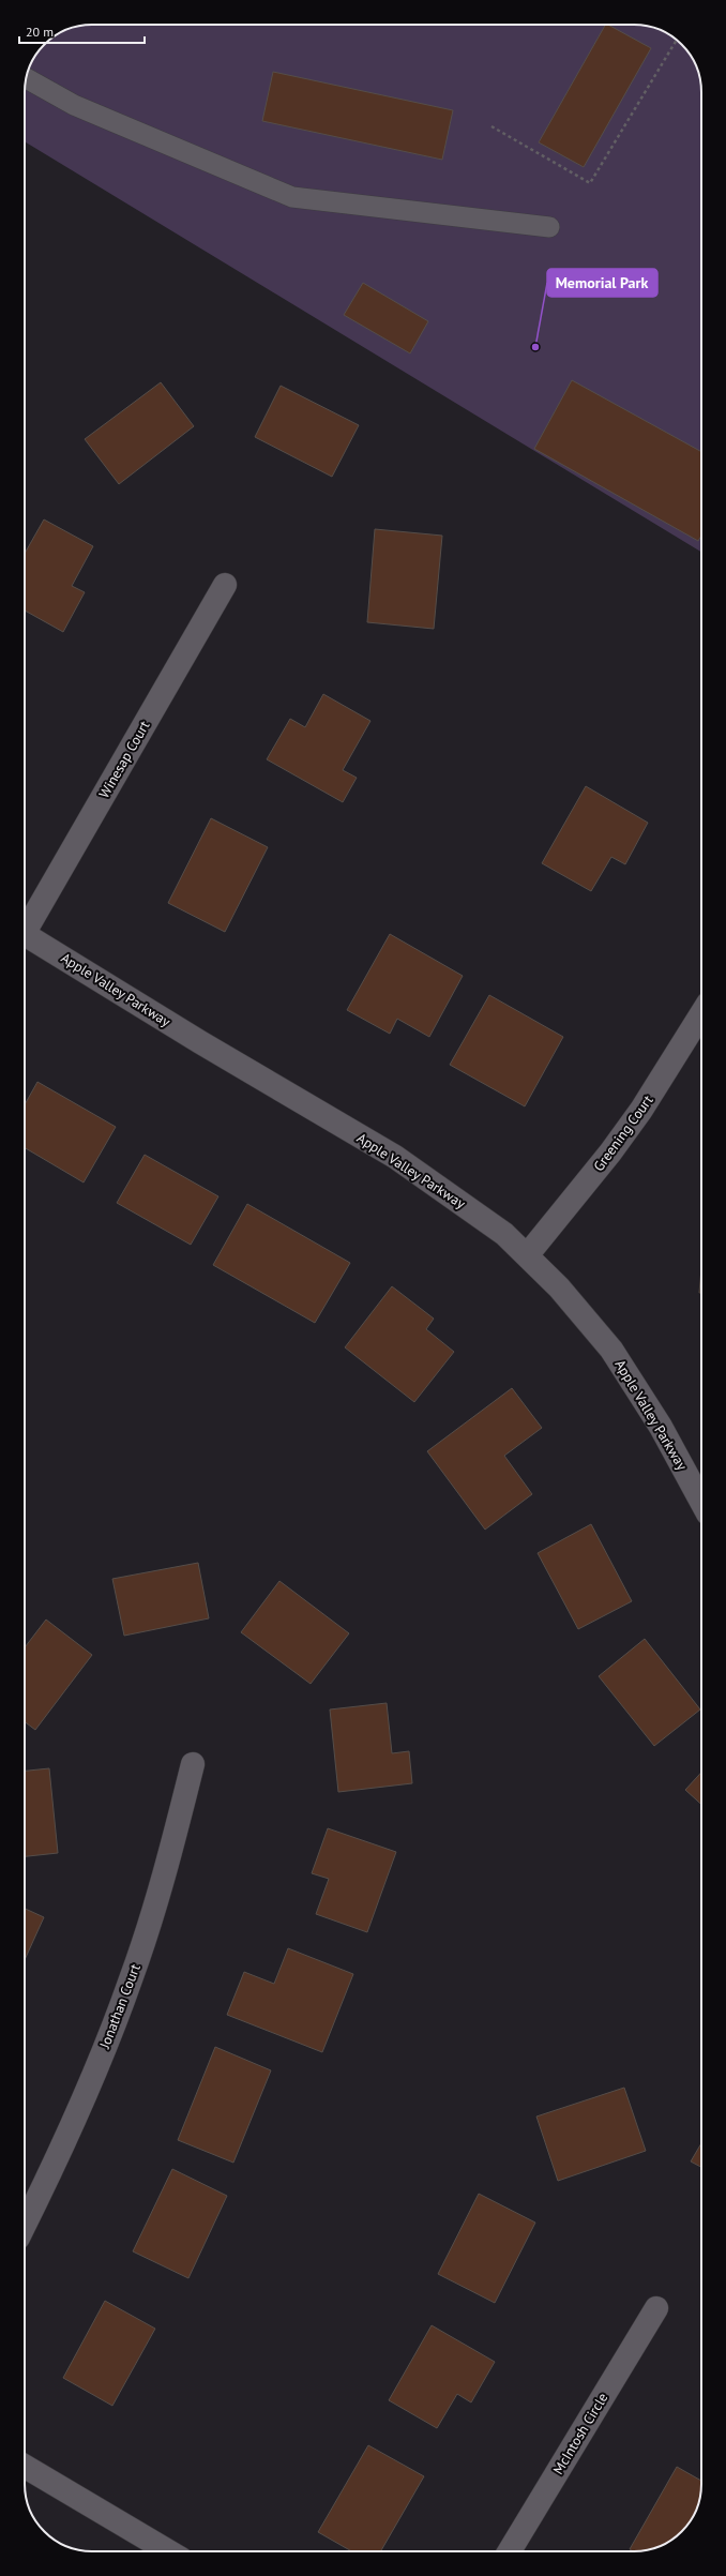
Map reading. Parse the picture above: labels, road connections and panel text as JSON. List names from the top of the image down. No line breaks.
{"streets":{"street":["Winesap Court","Apple Valley Parkway","Greening Court","Jonathan Court","McIntosh Circle"]},"crossings":[["Apple Valley Parkway","Greening Court"]],"places":["Memorial Park"],"scale_bar":"20 m"}
